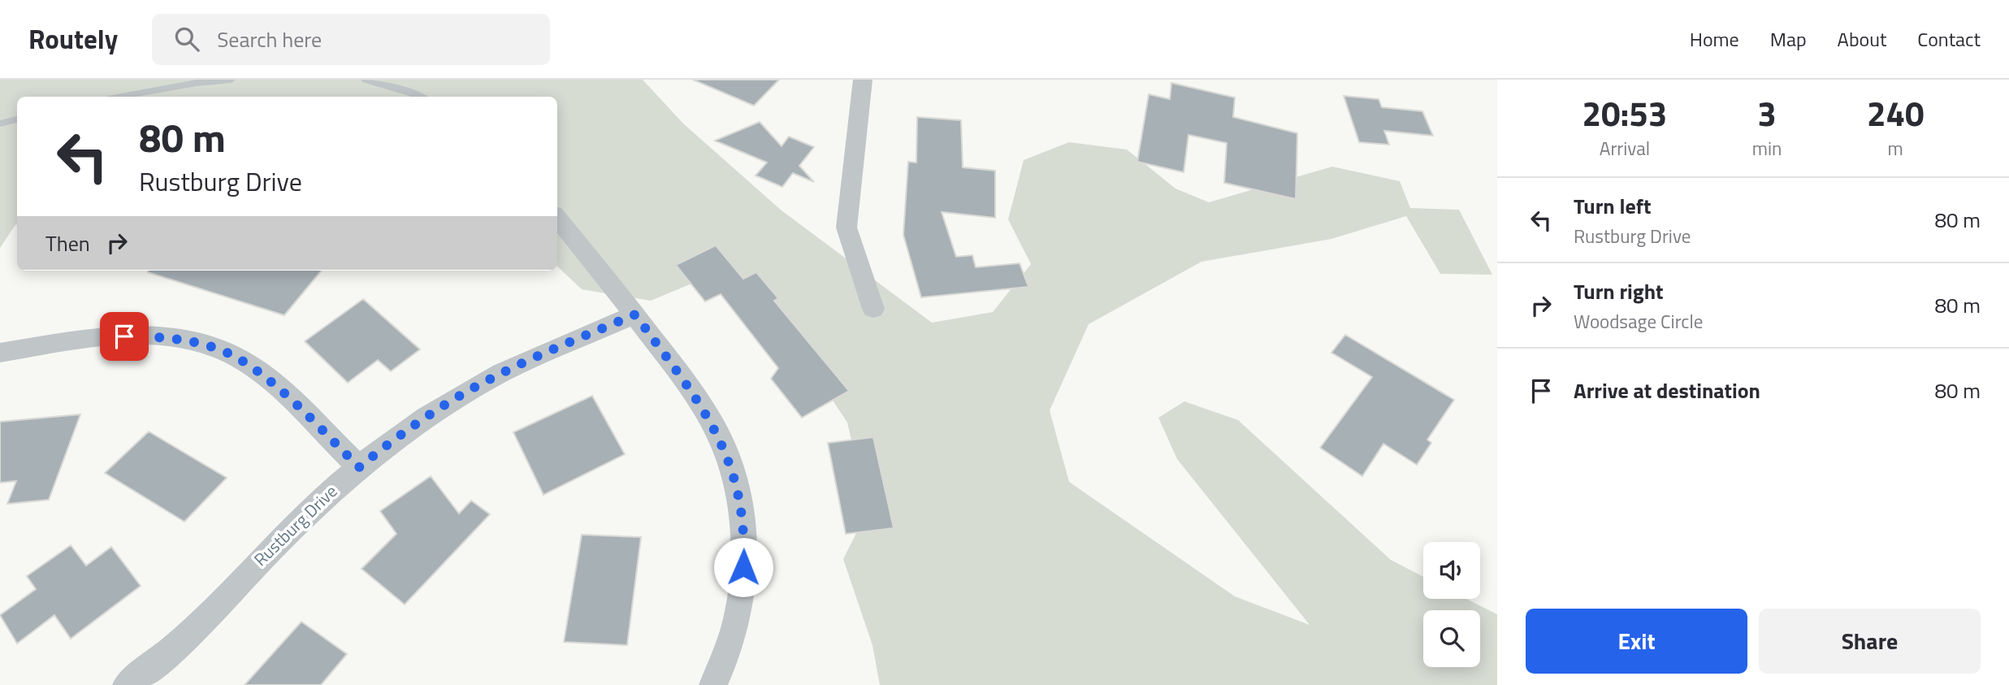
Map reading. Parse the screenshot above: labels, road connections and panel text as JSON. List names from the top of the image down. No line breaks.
{"streets":{"street":["Rustburg Drive"]},"page":{"header":"Routely","search":"Search here","nav":["Home","Map","About","Contact"],"eta":["20:53","Arrival","3","min","240","m"],"turn":["80 m","Rustburg Drive"],"list":[{"name":"Turn left","note":"Rustburg Drive","value":"80 m"},{"name":"Turn right","note":"Woodsage Circle","value":"80 m"},{"name":"Arrive at destination","value":"80 m"}],"then":"Then","buttons":["Exit","Share"]}}
